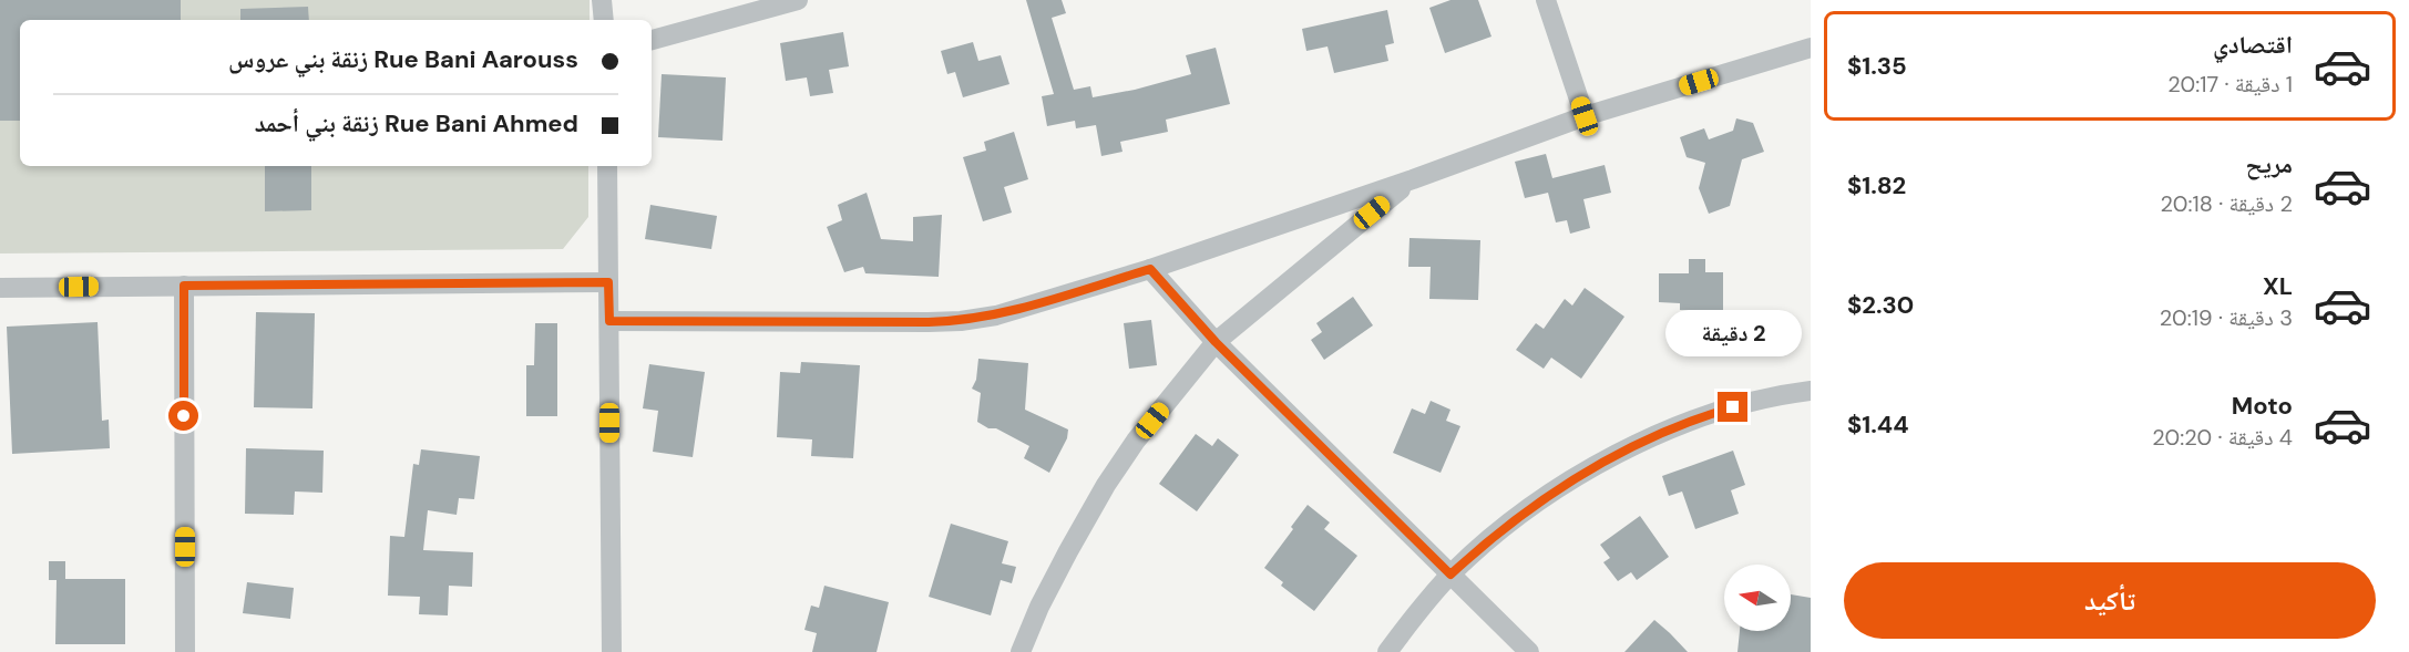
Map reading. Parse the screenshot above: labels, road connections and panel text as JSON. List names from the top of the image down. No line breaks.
{"north":"left","page":{"list":[{"name":"اقتصادي","note":"1 دقيقة · 20:17","value":"$1.35"},{"name":"مريح","note":"2 دقيقة · 20:18","value":"$1.82"},{"name":"XL","note":"3 دقيقة · 20:19","value":"$2.30"},{"name":"Moto","note":"4 دقيقة · 20:20","value":"$1.44"}],"banner":["Rue Bani Aarouss زنقة بني عروس","Rue Bani Ahmed زنقة بني أحمد"],"bubble":"2 دقيقة","buttons":"تأكيد"}}
